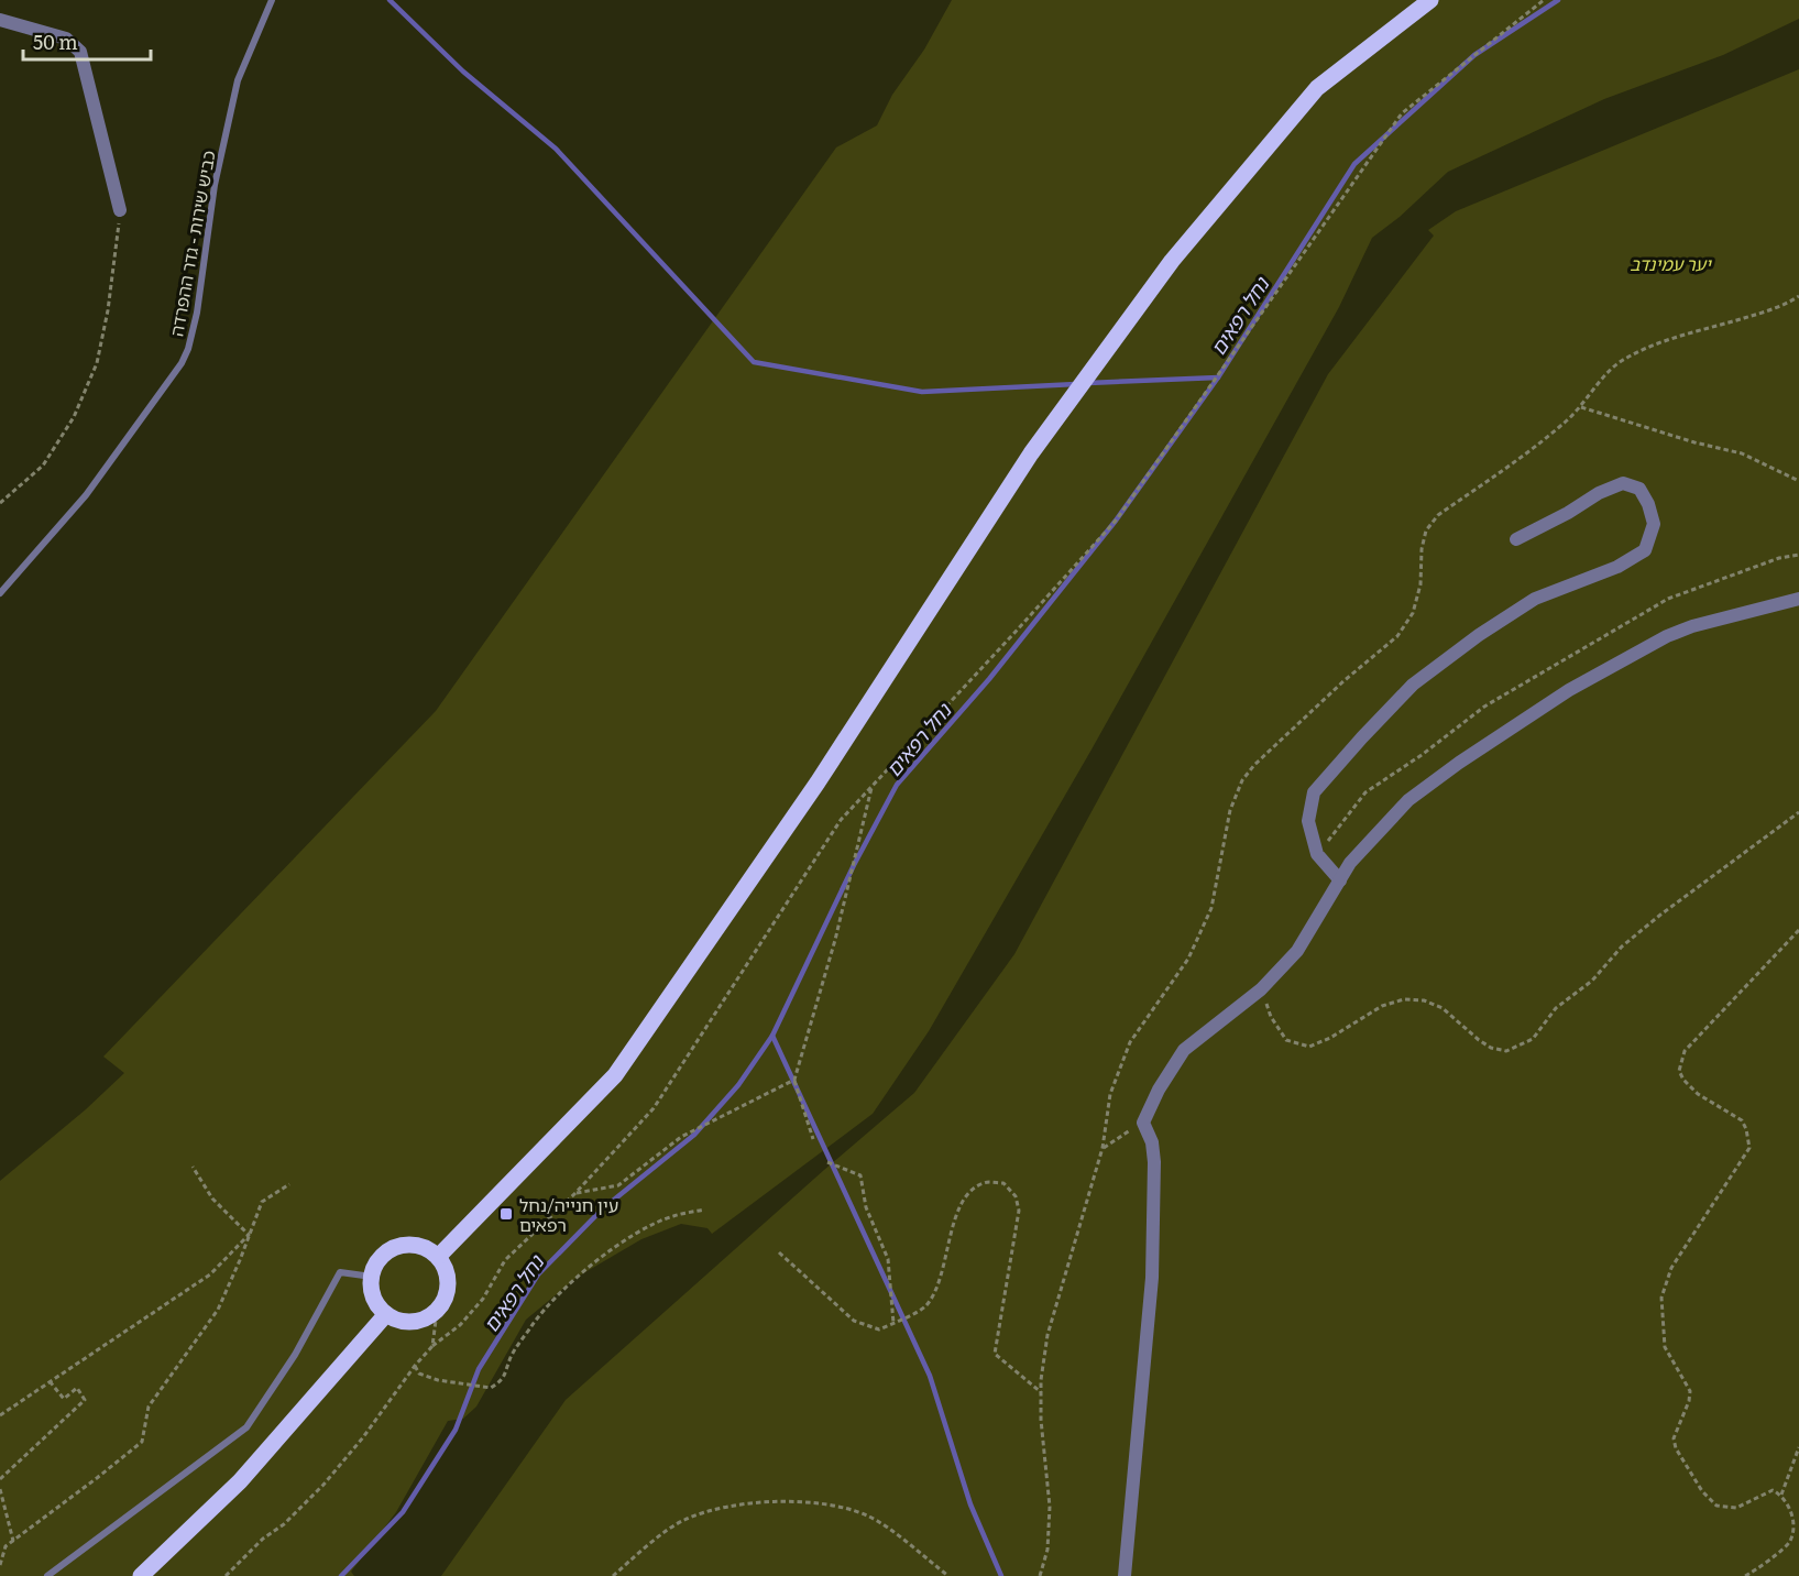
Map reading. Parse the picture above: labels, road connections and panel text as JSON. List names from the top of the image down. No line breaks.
{"streets":{"lane":["כביש שירות - גדר ההפרדה"]},"water":["נחל רפאים"],"parks":["יער עמינדב"],"places":{"transit":["עין חנייה/נחל רפאים"]},"scale_bar":"50 m"}
